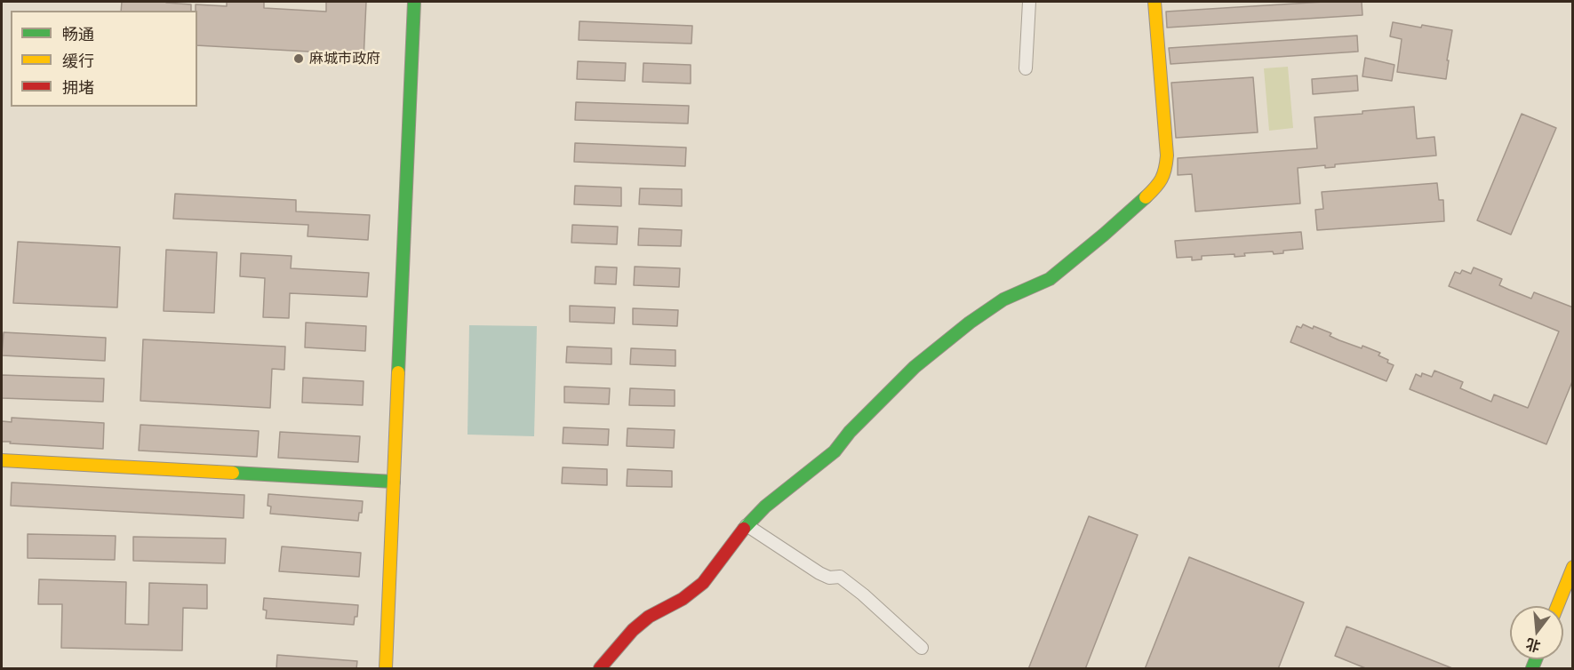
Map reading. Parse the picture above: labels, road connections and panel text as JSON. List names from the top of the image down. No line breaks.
{"places":["麻城市政府"],"legend":["畅通","缓行","拥堵"],"north":"bottom"}
